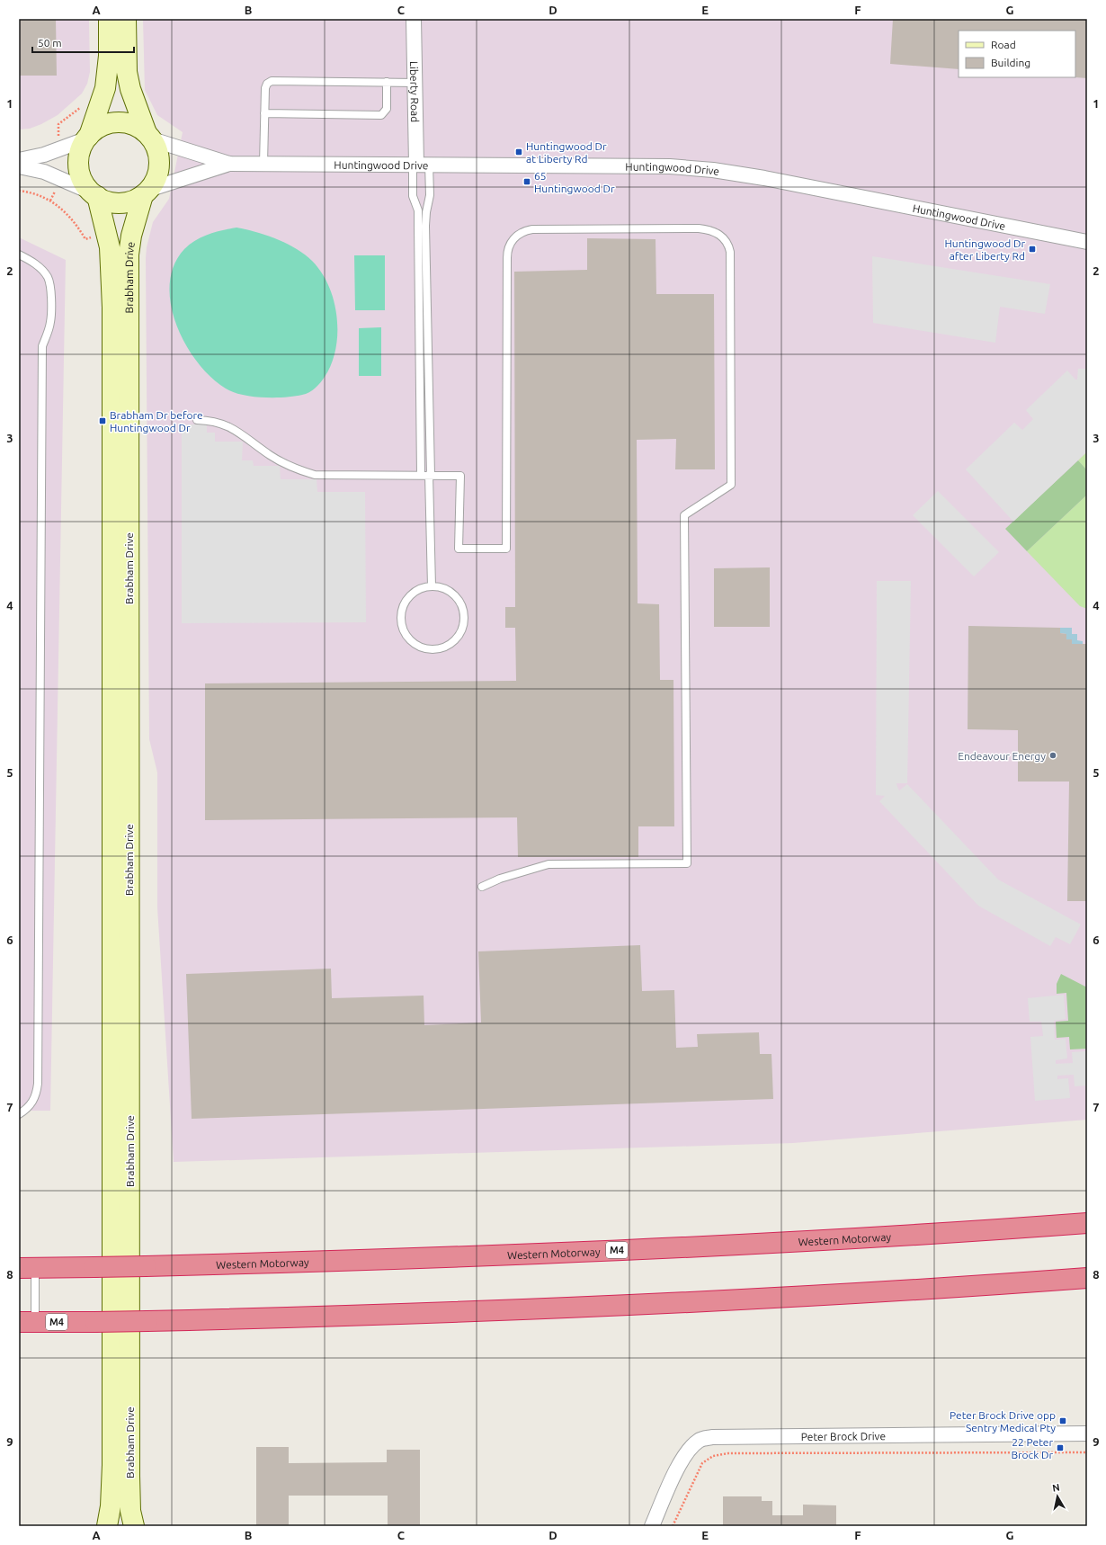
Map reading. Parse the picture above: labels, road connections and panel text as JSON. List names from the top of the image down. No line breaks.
{"streets":{"highway":["Western Motorway","M4"],"main road":["Brabham Drive"],"street":["Liberty Road","Huntingwood Drive","Peter Brock Drive"]},"crossings":[["Liberty Road","Huntingwood Drive"],["Huntingwood Drive","Brabham Drive"]],"places":{"transit":["Huntingwood Dr at Liberty Rd","65 Huntingwood Dr","Huntingwood Dr after Liberty Rd","Brabham Dr before Huntingwood Dr","Peter Brock Drive opp Sentry Medical Pty","22 Peter Brock Dr"],"other":["Endeavour Energy"]},"legend":["Road","Building"],"scale_bar":"50 m","north":"top","grid":{"columns":["A","B","C","D","E","F","G"],"rows":["1","2","3","4","5","6","7","8","9"]}}
